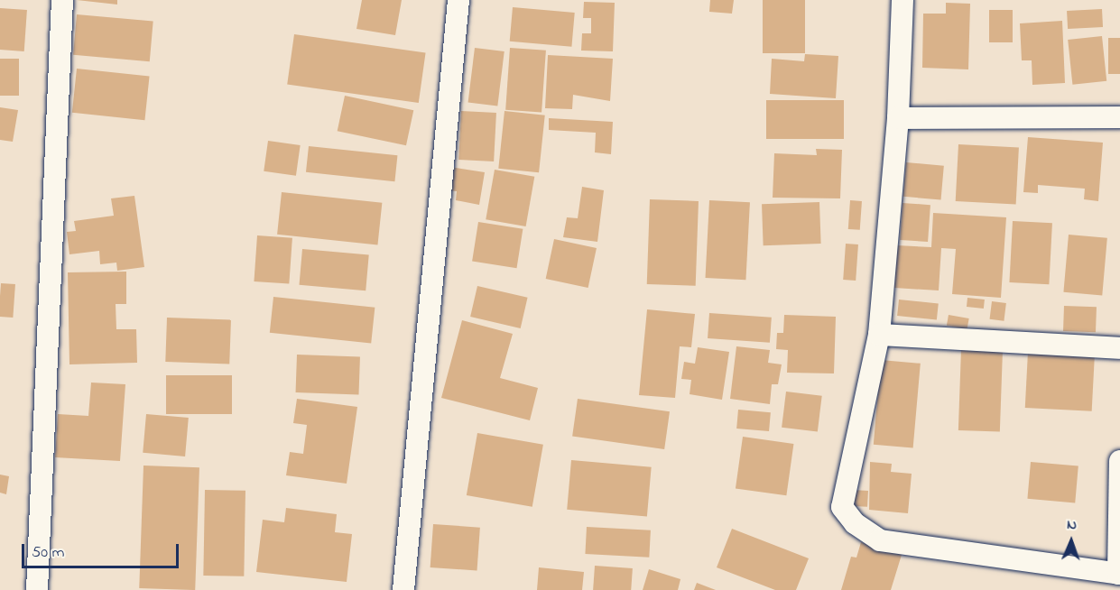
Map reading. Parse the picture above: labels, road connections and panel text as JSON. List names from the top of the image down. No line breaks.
{"scale_bar":"50 m","north":"top"}
